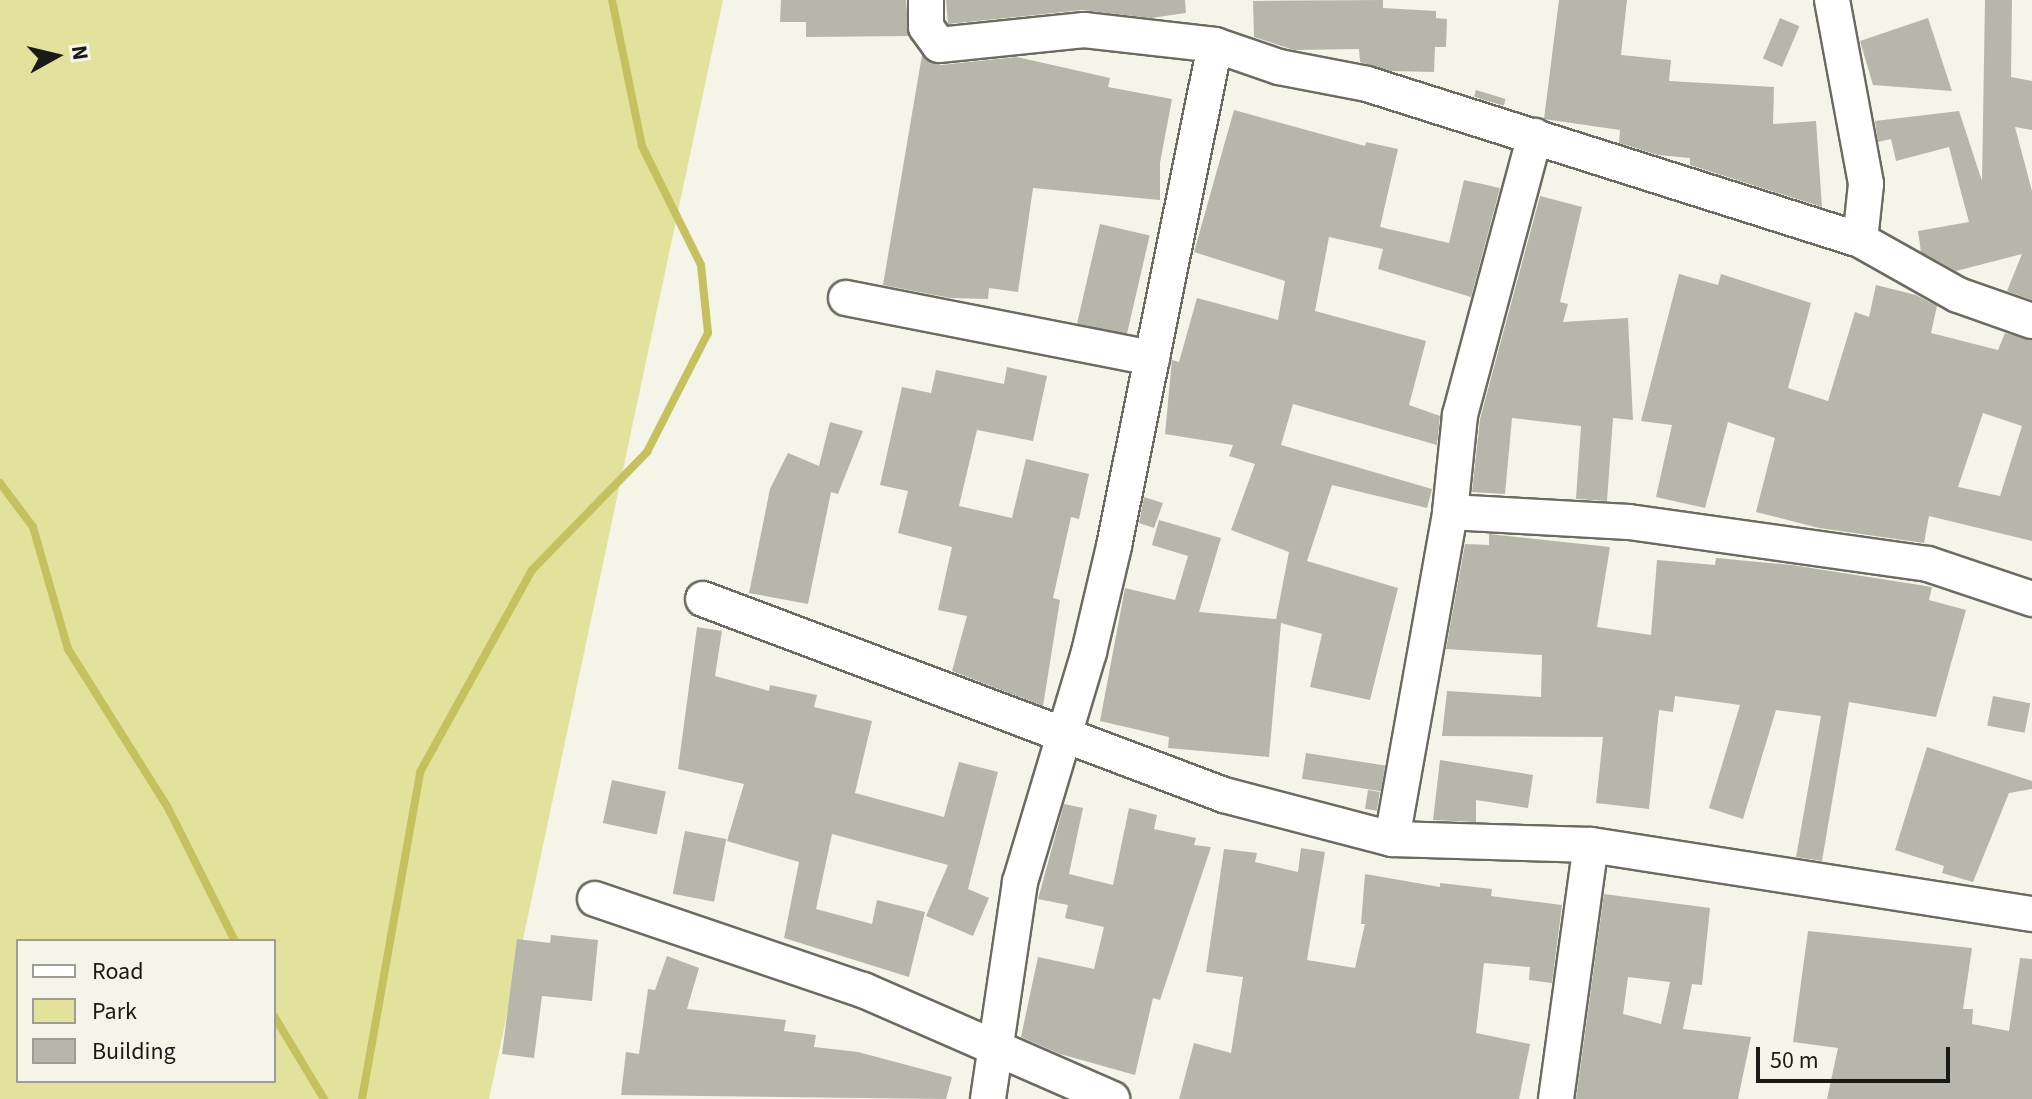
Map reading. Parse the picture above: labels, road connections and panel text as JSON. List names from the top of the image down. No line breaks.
{"legend":["Road","Park","Building"],"scale_bar":"50 m","north":"right"}
